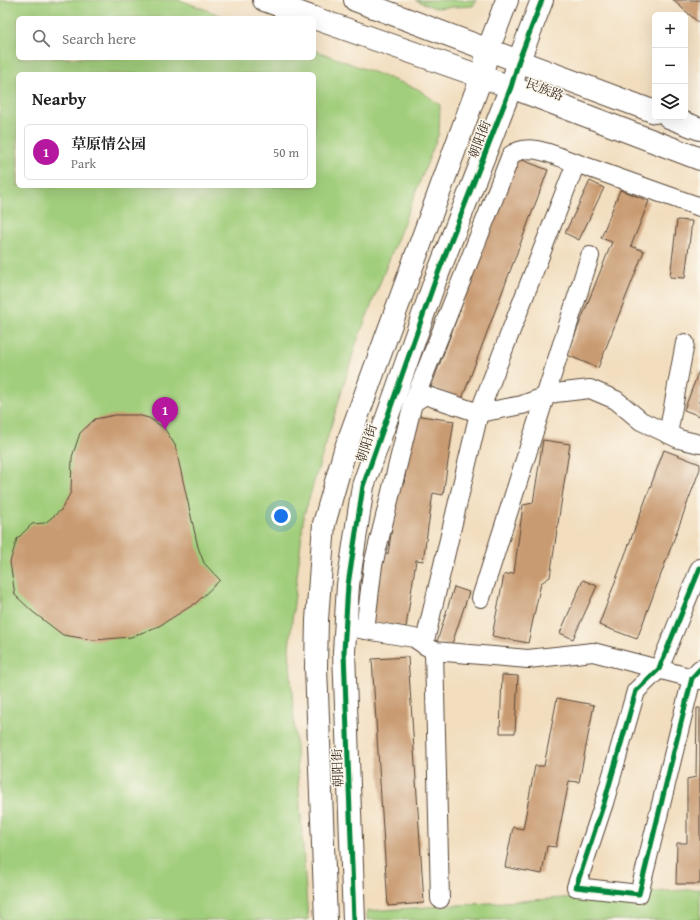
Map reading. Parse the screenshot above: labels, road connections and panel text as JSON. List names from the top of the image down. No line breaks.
{"streets":{"street":["民族路","朝阳街"]},"crossings":[["民族路","朝阳街"]],"page":{"map_buttons":["+","−"],"search":"Search here","heading":"Nearby","list":[{"mark":"1","name":"草原情公园","note":"Park","value":"50 m"}],"pins":"1"}}
